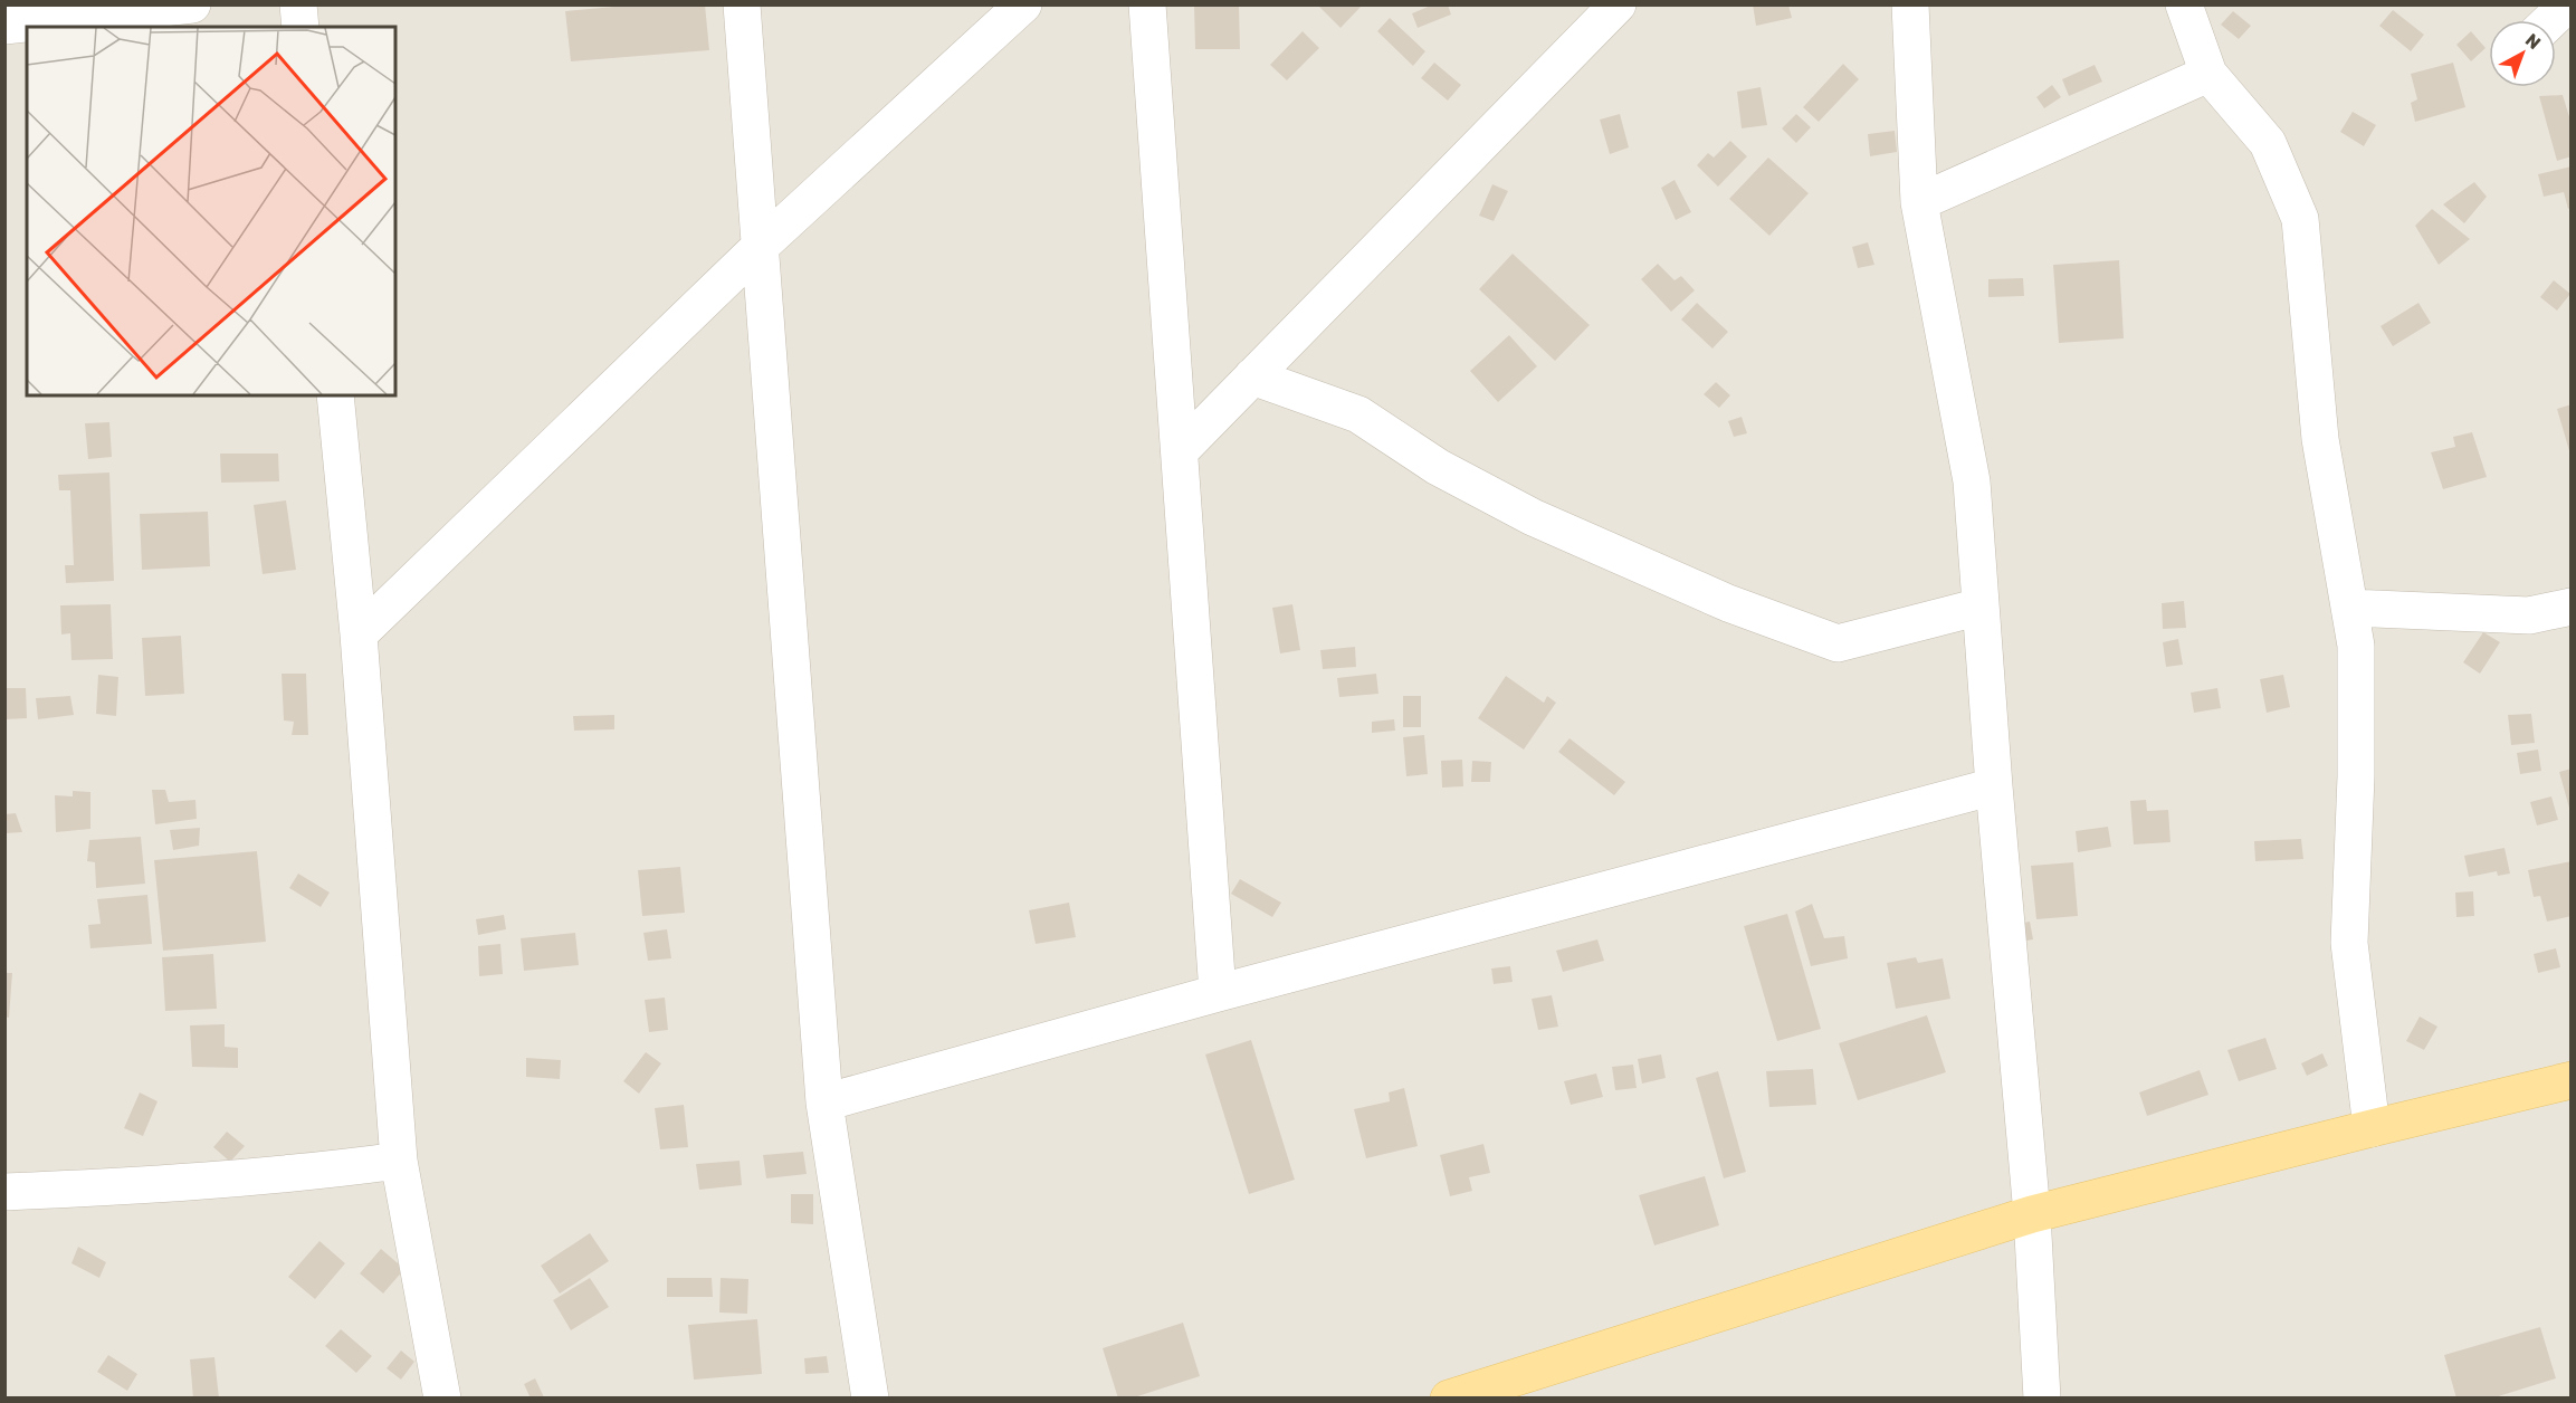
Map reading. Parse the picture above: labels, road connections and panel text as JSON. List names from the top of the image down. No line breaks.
{"north":"top right"}
